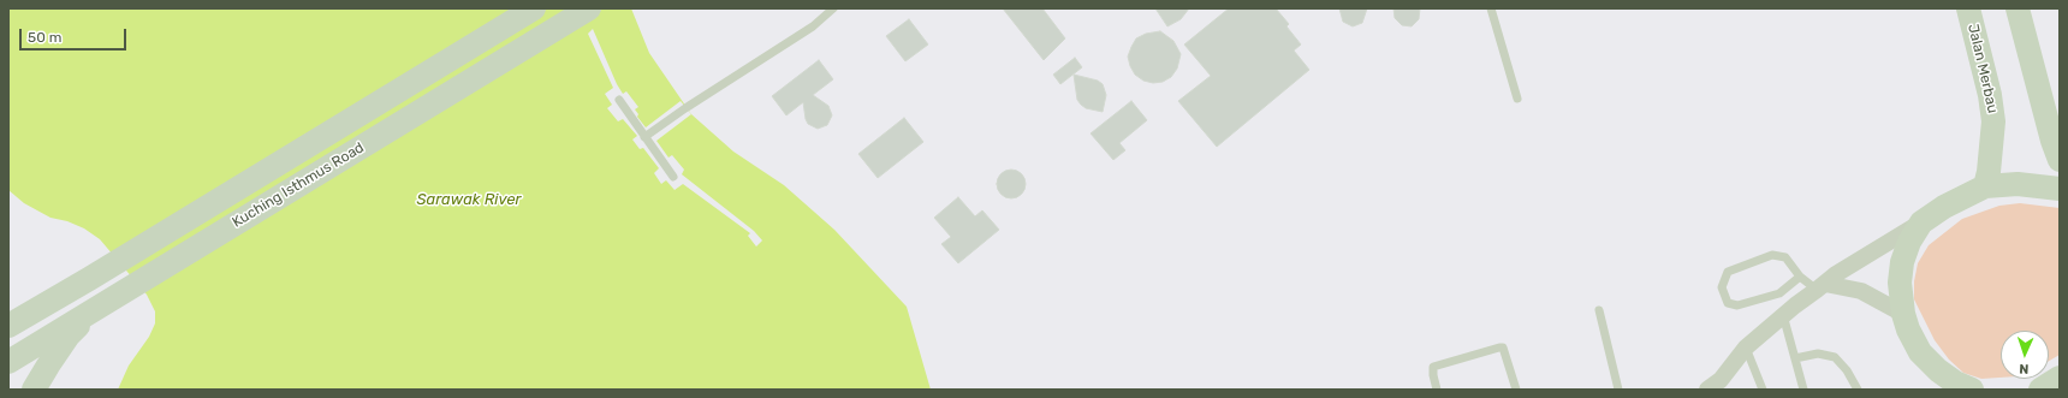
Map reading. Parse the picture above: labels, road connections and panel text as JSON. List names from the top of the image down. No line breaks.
{"streets":{"main road":["Jalan Merbau","Kuching Isthmus Road"]},"water":["Sarawak River"],"scale_bar":"50 m","north":"bottom"}
